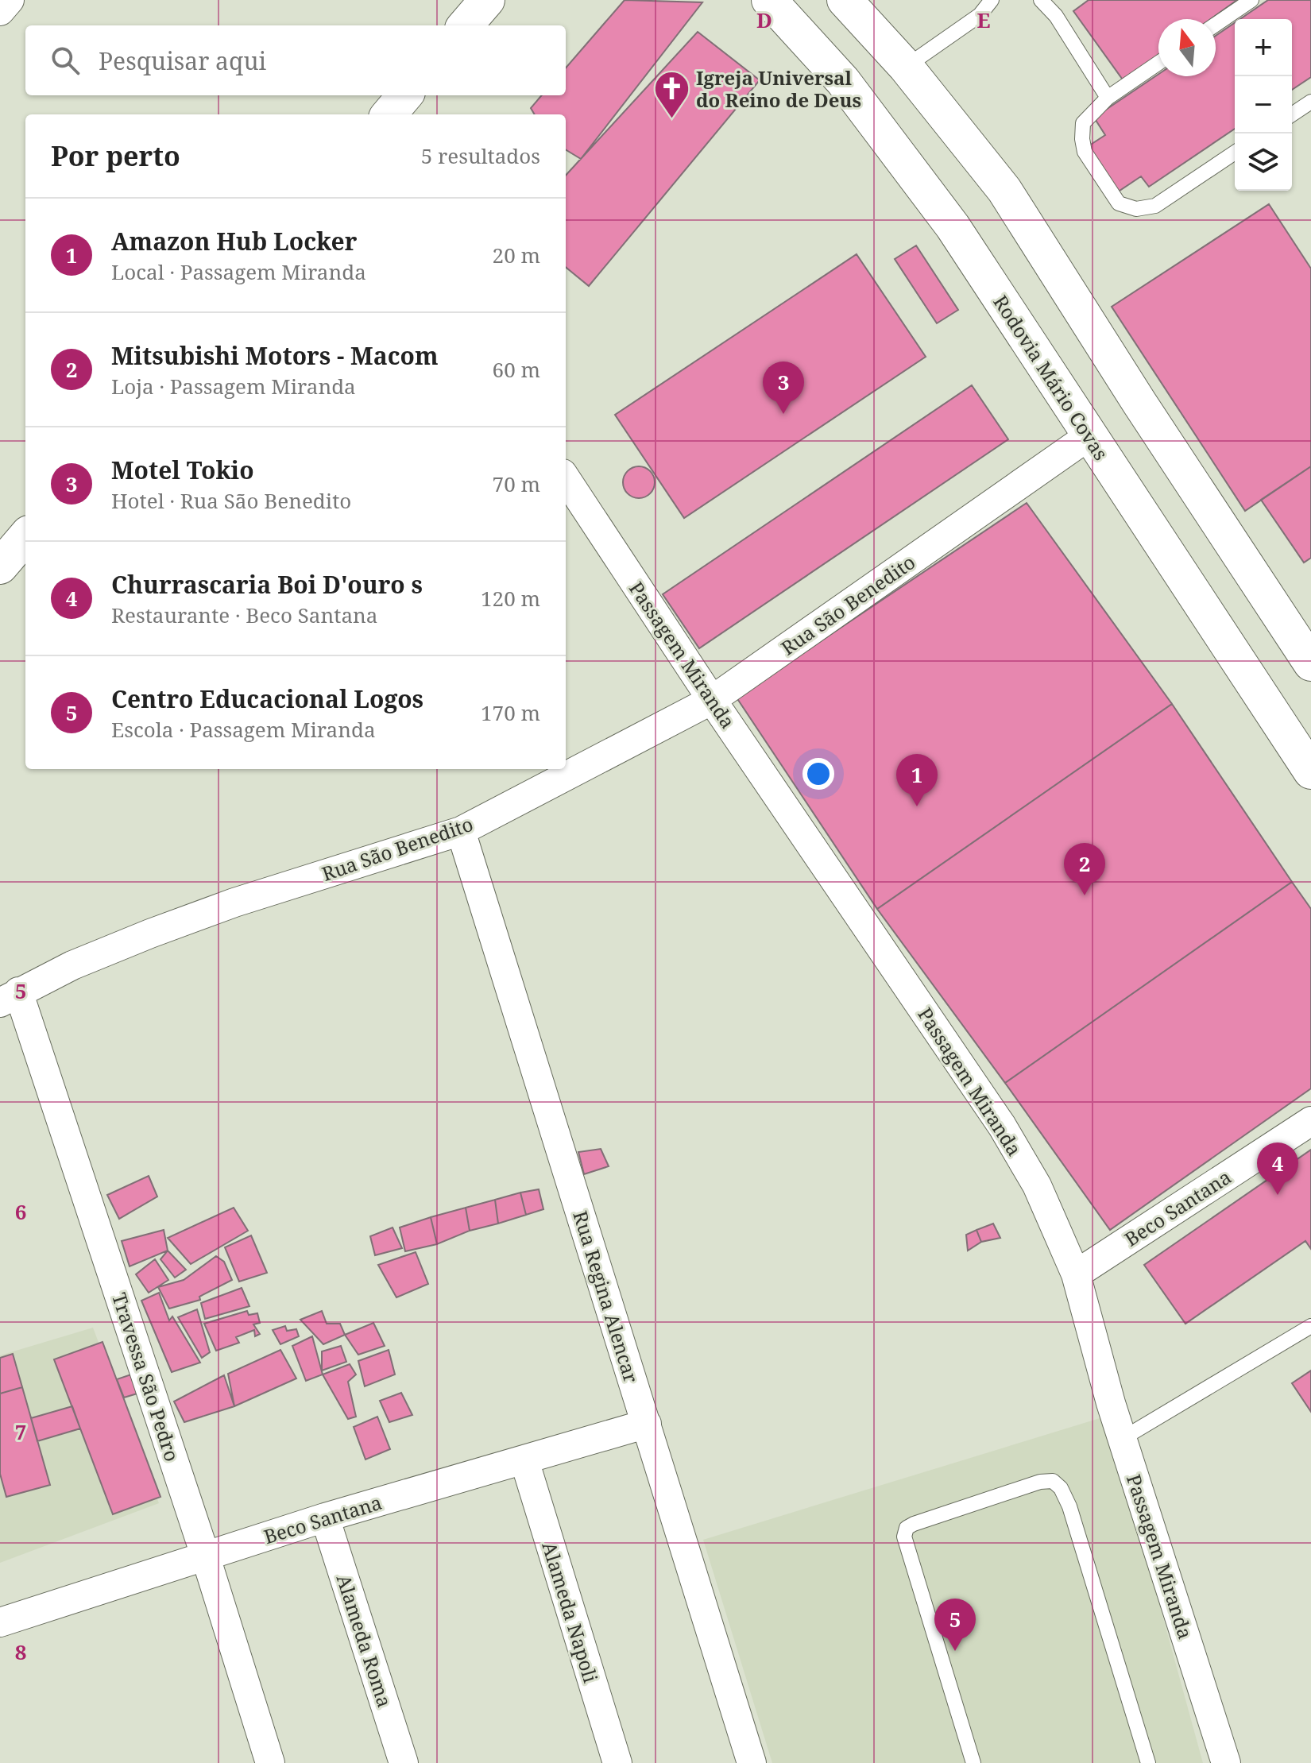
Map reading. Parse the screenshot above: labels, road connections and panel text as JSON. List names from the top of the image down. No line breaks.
{"streets":{"main road":["Rodovia Mário Covas"],"street":["Rua São Benedito","Passagem Miranda","Beco Santana","Rua Regina Alencar","Travessa São Pedro","Alameda Napoli","Alameda Roma"]},"crossings":[["Rodovia Mário Covas","Rua São Benedito"],["Rua São Benedito","Passagem Miranda"],["Rua São Benedito","Rua Regina Alencar"],["Rua São Benedito","Travessa São Pedro"],["Passagem Miranda","Beco Santana"],["Beco Santana","Rua Regina Alencar"],["Beco Santana","Travessa São Pedro"],["Beco Santana","Alameda Napoli"],["Beco Santana","Alameda Roma"]],"places":{"church":["Igreja Universal do Reino de Deus"]},"north":"top","page":{"map_buttons":["+","−"],"search":"Pesquisar aqui","heading":["Por perto","5 resultados"],"list":[{"mark":"1","name":"Amazon Hub Locker","note":"Local · Passagem Miranda","value":"20 m"},{"mark":"2","name":"Mitsubishi Motors - Macom","note":"Loja · Passagem Miranda","value":"60 m"},{"mark":"3","name":"Motel Tokio","note":"Hotel · Rua São Benedito","value":"70 m"},{"mark":"4","name":"Churrascaria Boi D'ouro s","note":"Restaurante · Beco Santana","value":"120 m"},{"mark":"5","name":"Centro Educacional Logos","note":"Escola · Passagem Miranda","value":"170 m"}],"pins":["3","1","2","4","5"]},"grid":{"columns":["D","E"],"rows":["5","6","7","8"]}}
